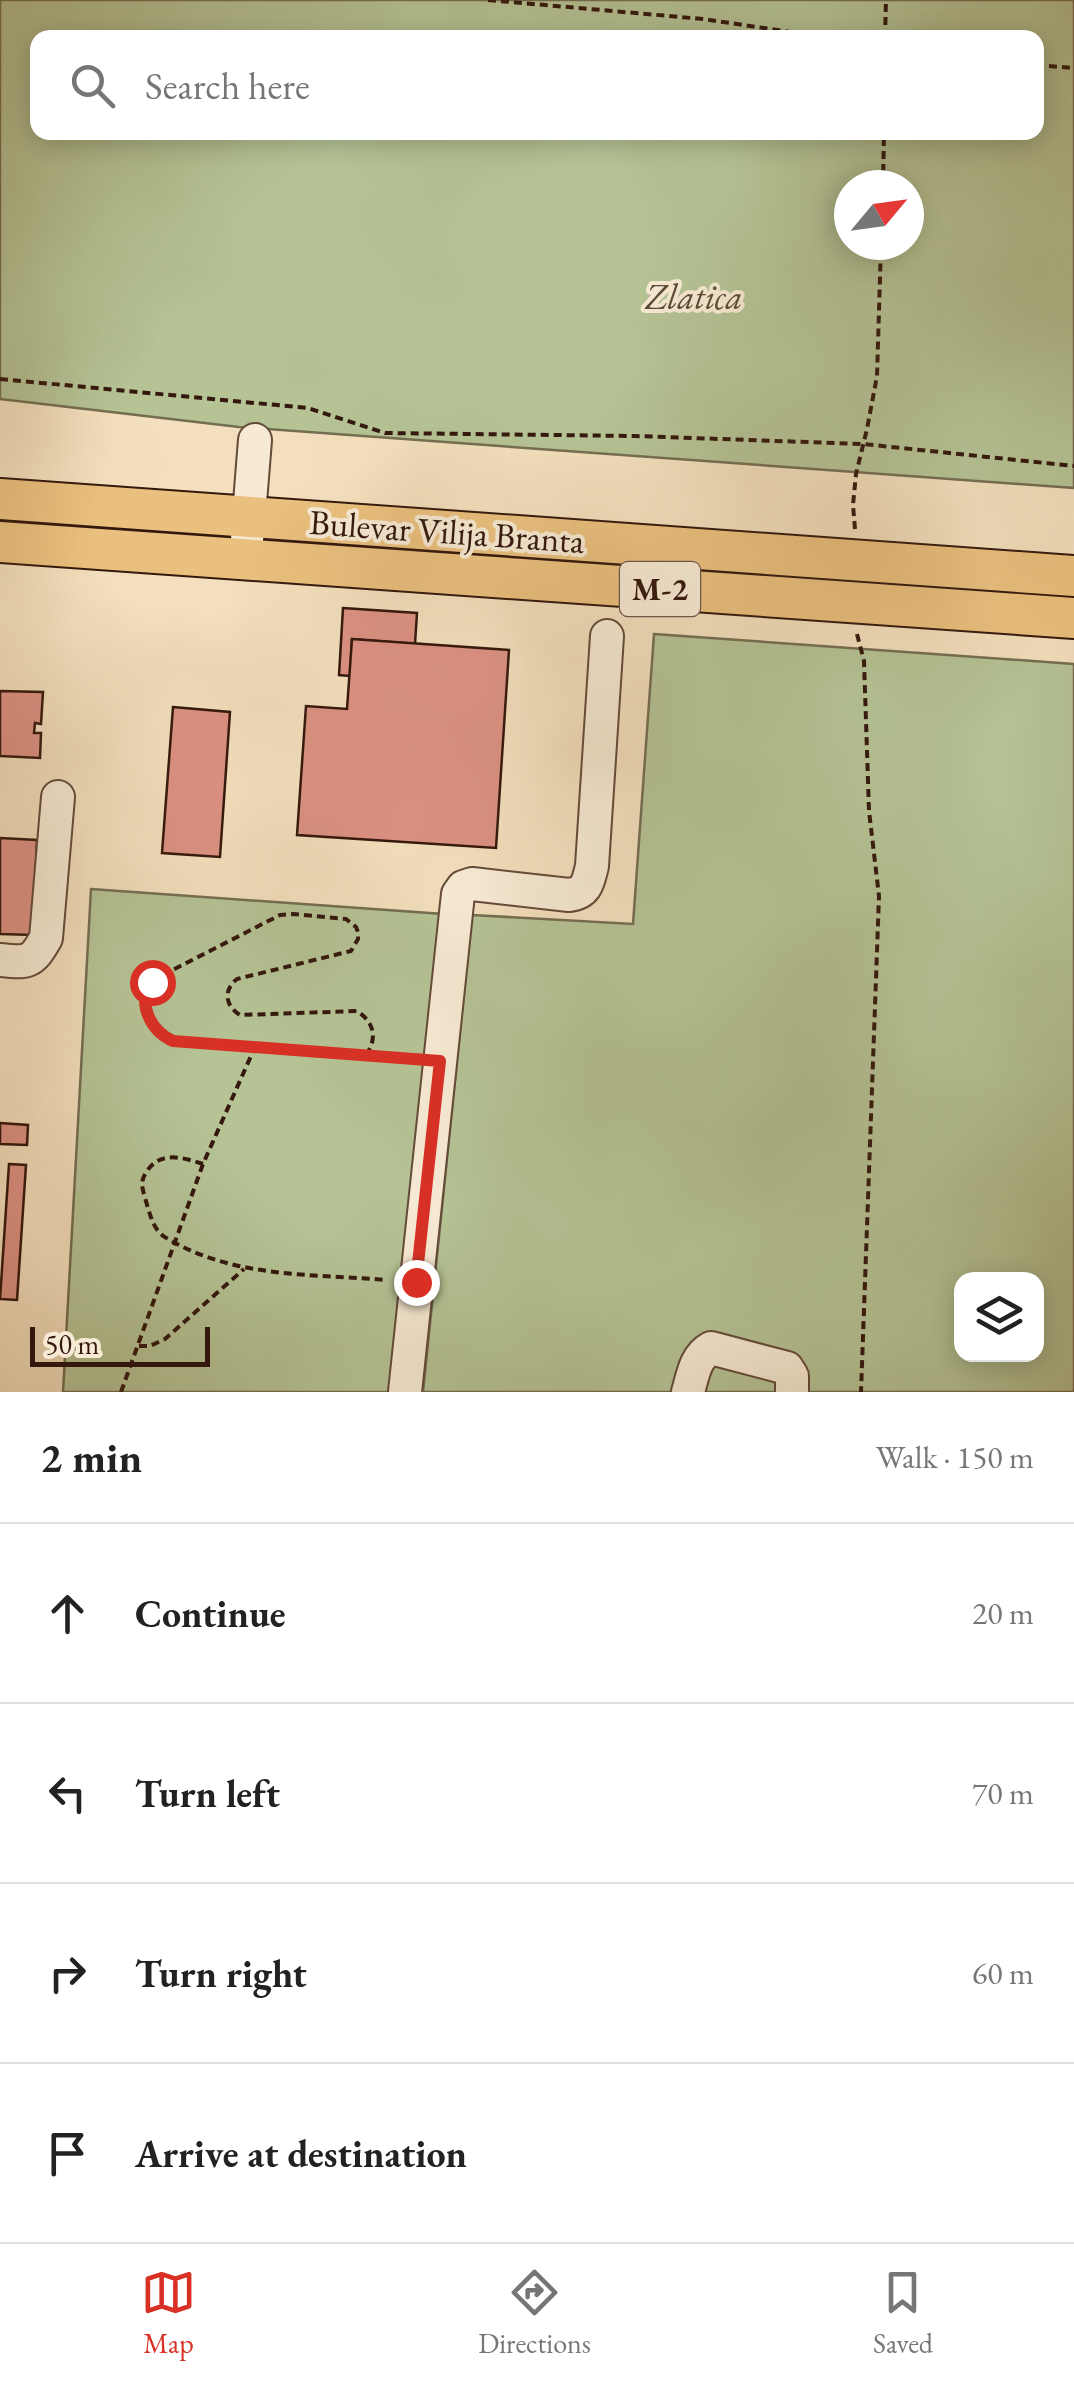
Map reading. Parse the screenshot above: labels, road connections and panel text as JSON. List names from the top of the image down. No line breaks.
{"streets":{"main road":["Bulevar Vilija Branta","M-2"]},"parks":["Zlatica"],"scale_bar":"50 m","north":"top right","page":{"search":"Search here","scale":"50 m","heading":["2 min","Walk · 150 m"],"list":[["Continue","20 m"],["Turn left","70 m"],["Turn right","60 m"],"Arrive at destination"],"nav":["Map","Directions","Saved"]}}
